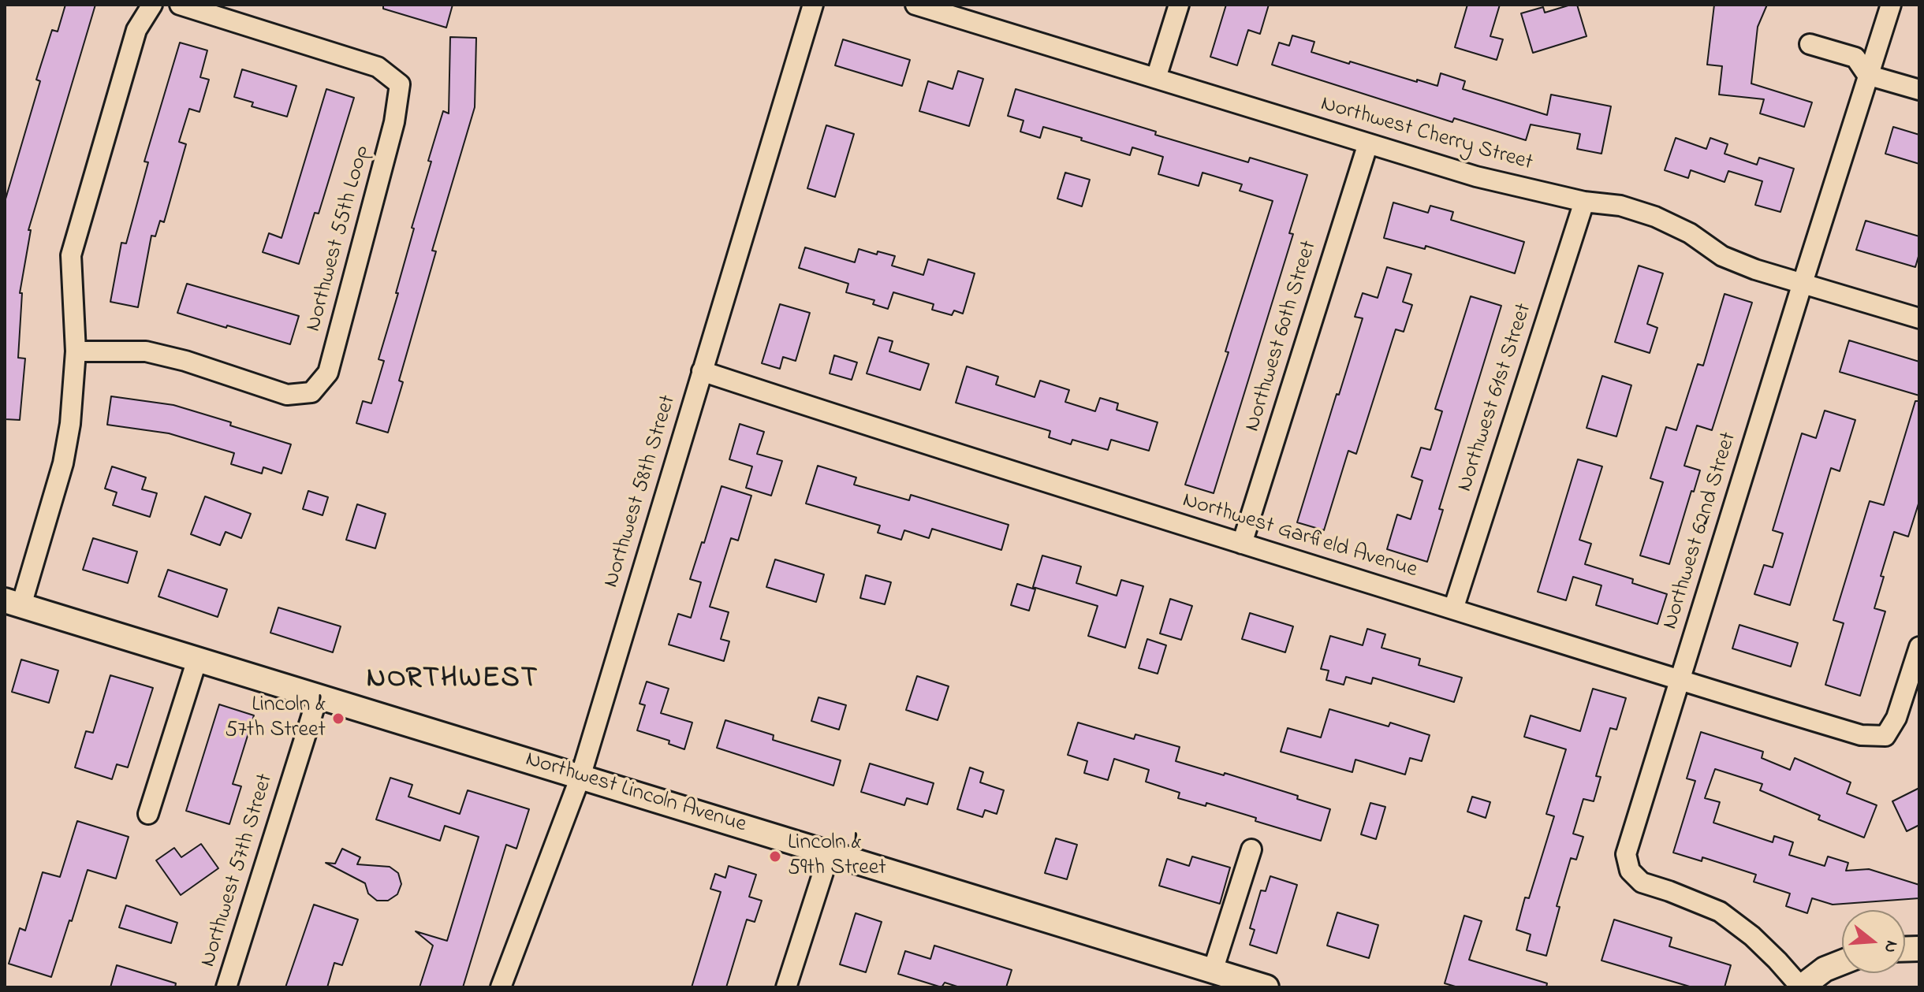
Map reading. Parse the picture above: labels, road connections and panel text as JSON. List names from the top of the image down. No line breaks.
{"streets":{"street":["Northwest Cherry Street","Northwest 55th Loop","Northwest 60th Street","Northwest 61st Street","Northwest 58th Street","Northwest 62nd Street","Northwest Garfield Avenue","Northwest Lincoln Avenue","Northwest 57th Street"]},"crossings":[["Northwest Cherry Street","Northwest 60th Street"],["Northwest Cherry Street","Northwest 61st Street"],["Northwest Cherry Street","Northwest 62nd Street"],["Northwest 60th Street","Northwest Garfield Avenue"],["Northwest 61st Street","Northwest Garfield Avenue"],["Northwest 58th Street","Northwest Garfield Avenue"],["Northwest 58th Street","Northwest Lincoln Avenue"],["Northwest 62nd Street","Northwest Garfield Avenue"],["Northwest Lincoln Avenue","Northwest 57th Street"]],"districts":["NORTHWEST"],"places":["Lincoln & 57th Street","Lincoln & 59th Street"],"north":"right"}
